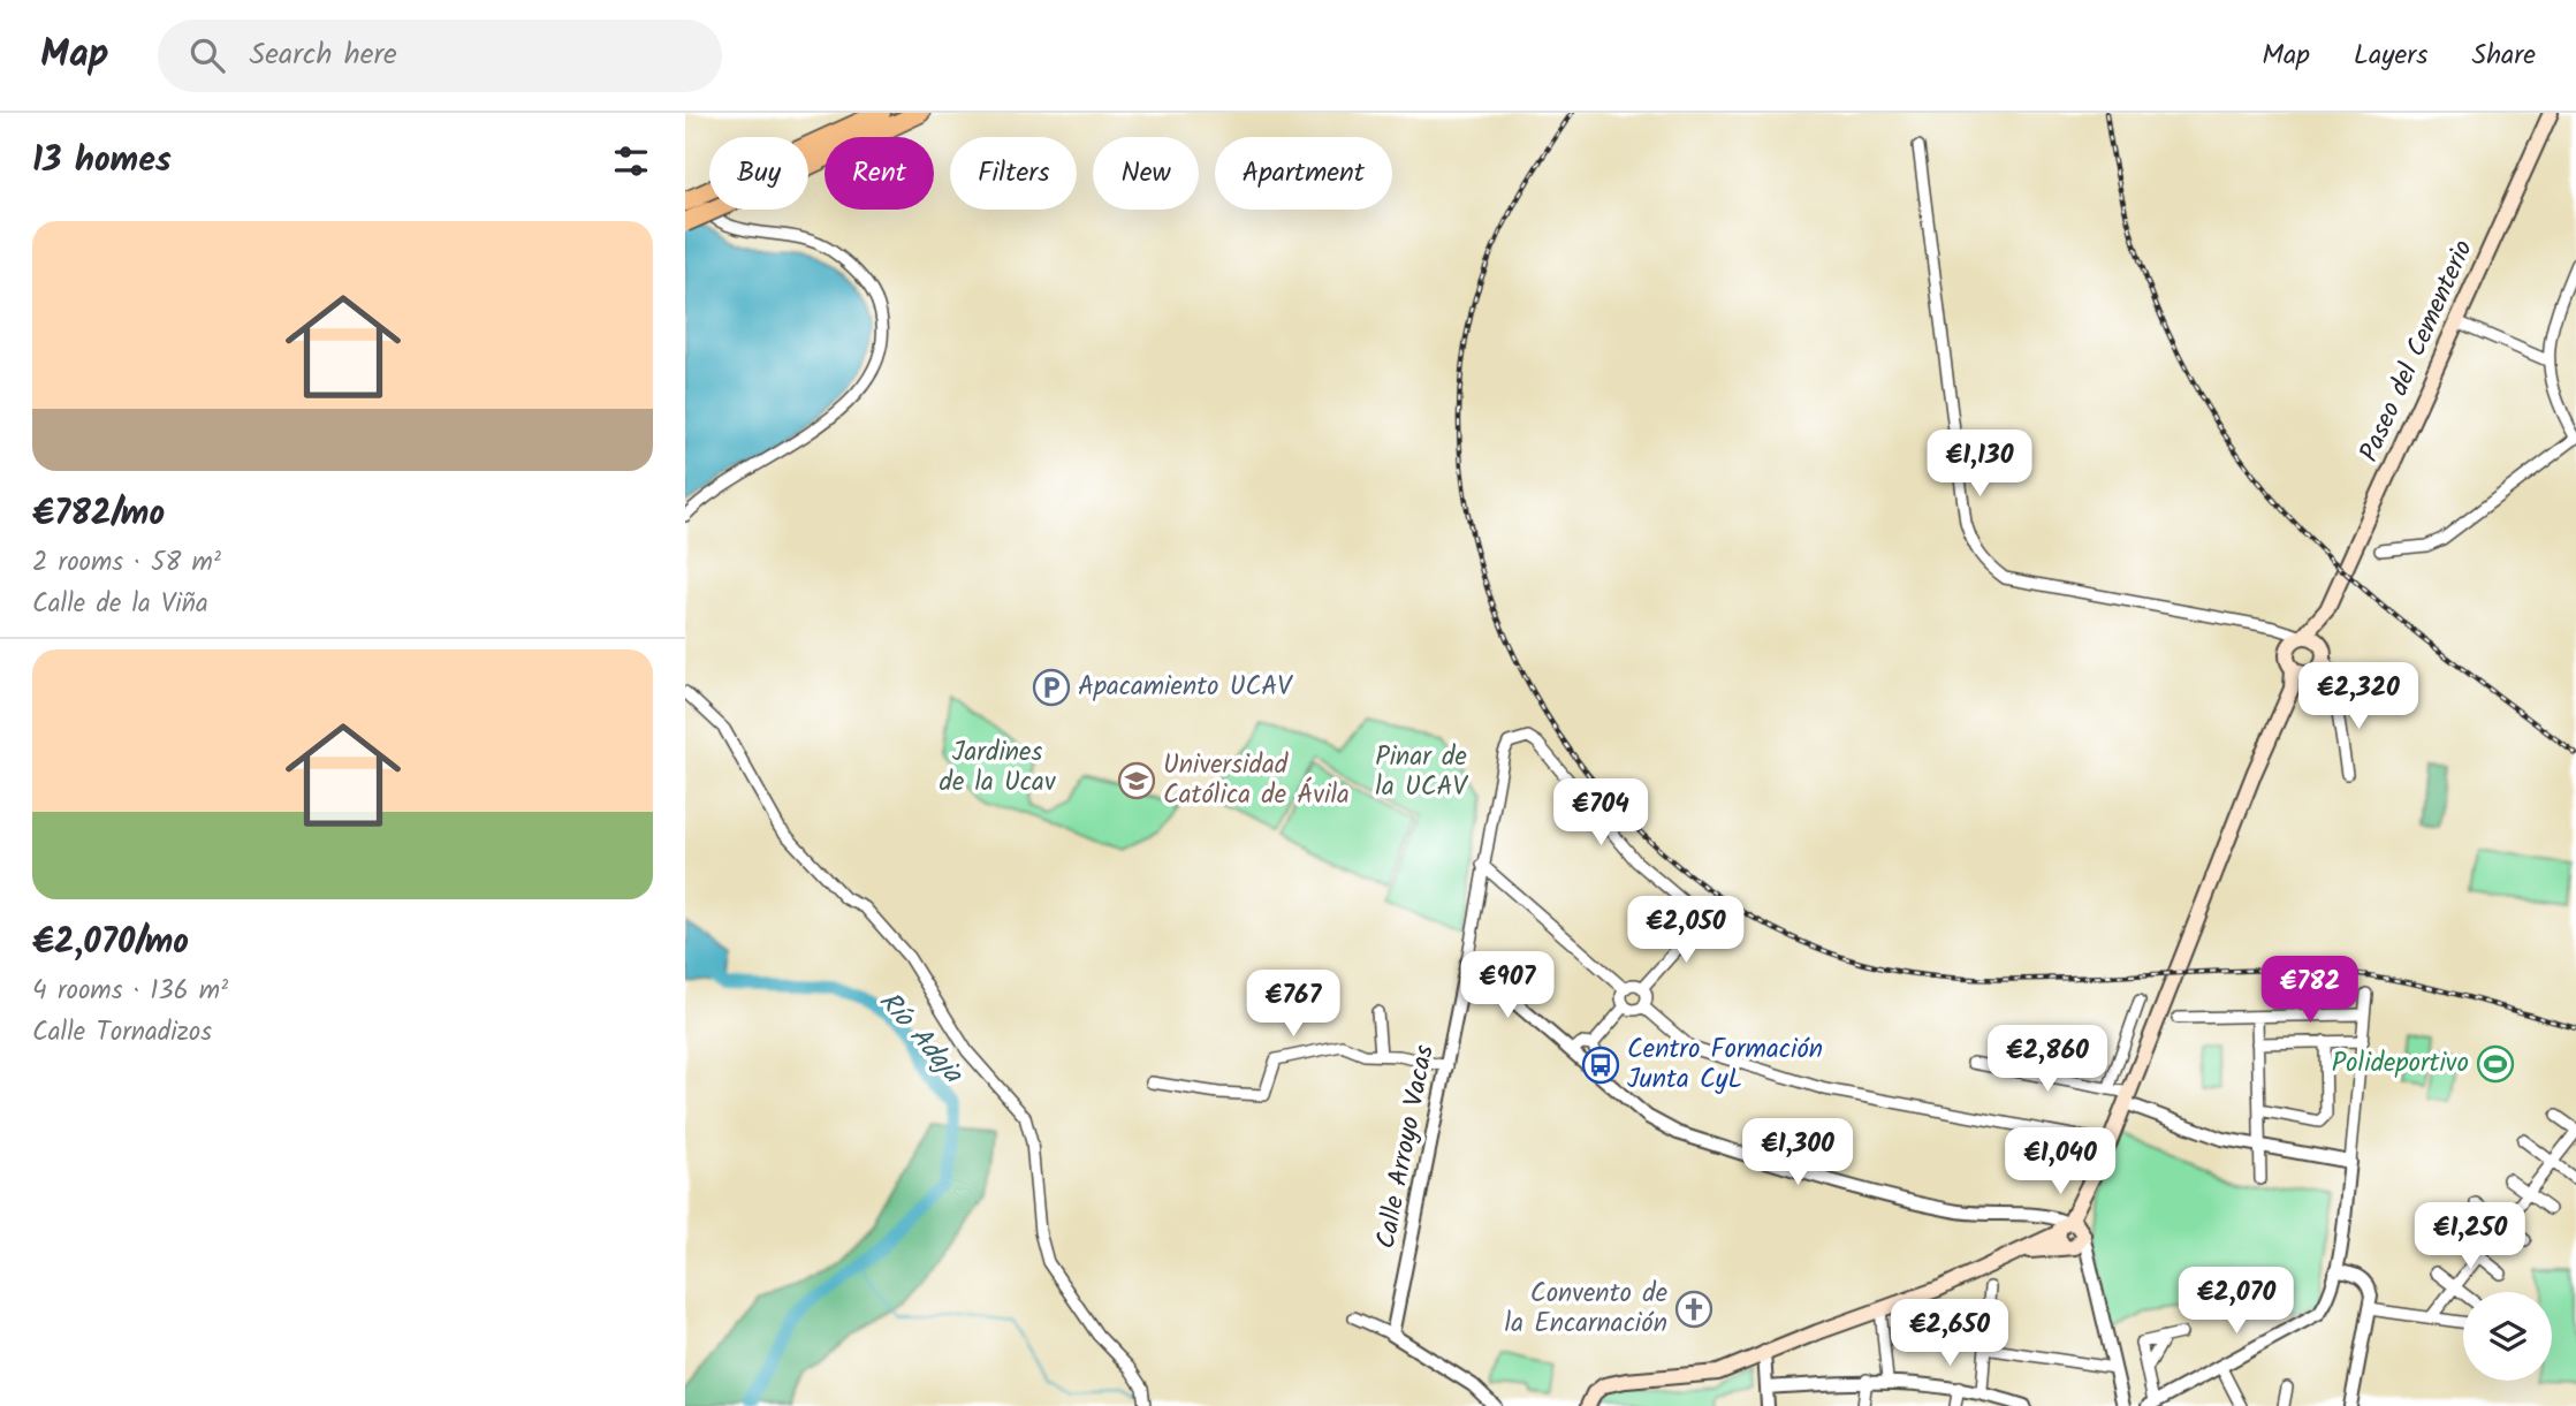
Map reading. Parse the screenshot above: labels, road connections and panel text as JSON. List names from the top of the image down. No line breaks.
{"streets":{"main road":["Paseo del Cementerio"],"street":["Calle Arroyo Vacas"]},"water":["Río Adaja"],"parks":["Jardines de la Ucav","Pinar de la UCAV"],"places":{"parking":["Apacamiento UCAV"],"school or university":["Universidad Católica de Ávila"],"sports":["Polideportivo"],"bus stop":["Centro Formación Junta CyL"],"church":["Convento de la Encarnación"]},"page":{"header":"Map","search":"Search here","nav":["Map","Layers","Share"],"heading":"13 homes","chip":["Buy","Rent","Filters","New","Apartment"],"list":[{"name":"€782/mo","note":"2 rooms · 58 m² · Calle de la Viña"},{"name":"€2,070/mo","note":"4 rooms · 136 m² · Calle Tornadizos"}],"price":["€1,130","€2,320","€704","€2,050","€907","€782","€767","€2,860","€1,300","€1,040","€1,250","€2,070","€2,650"]}}
